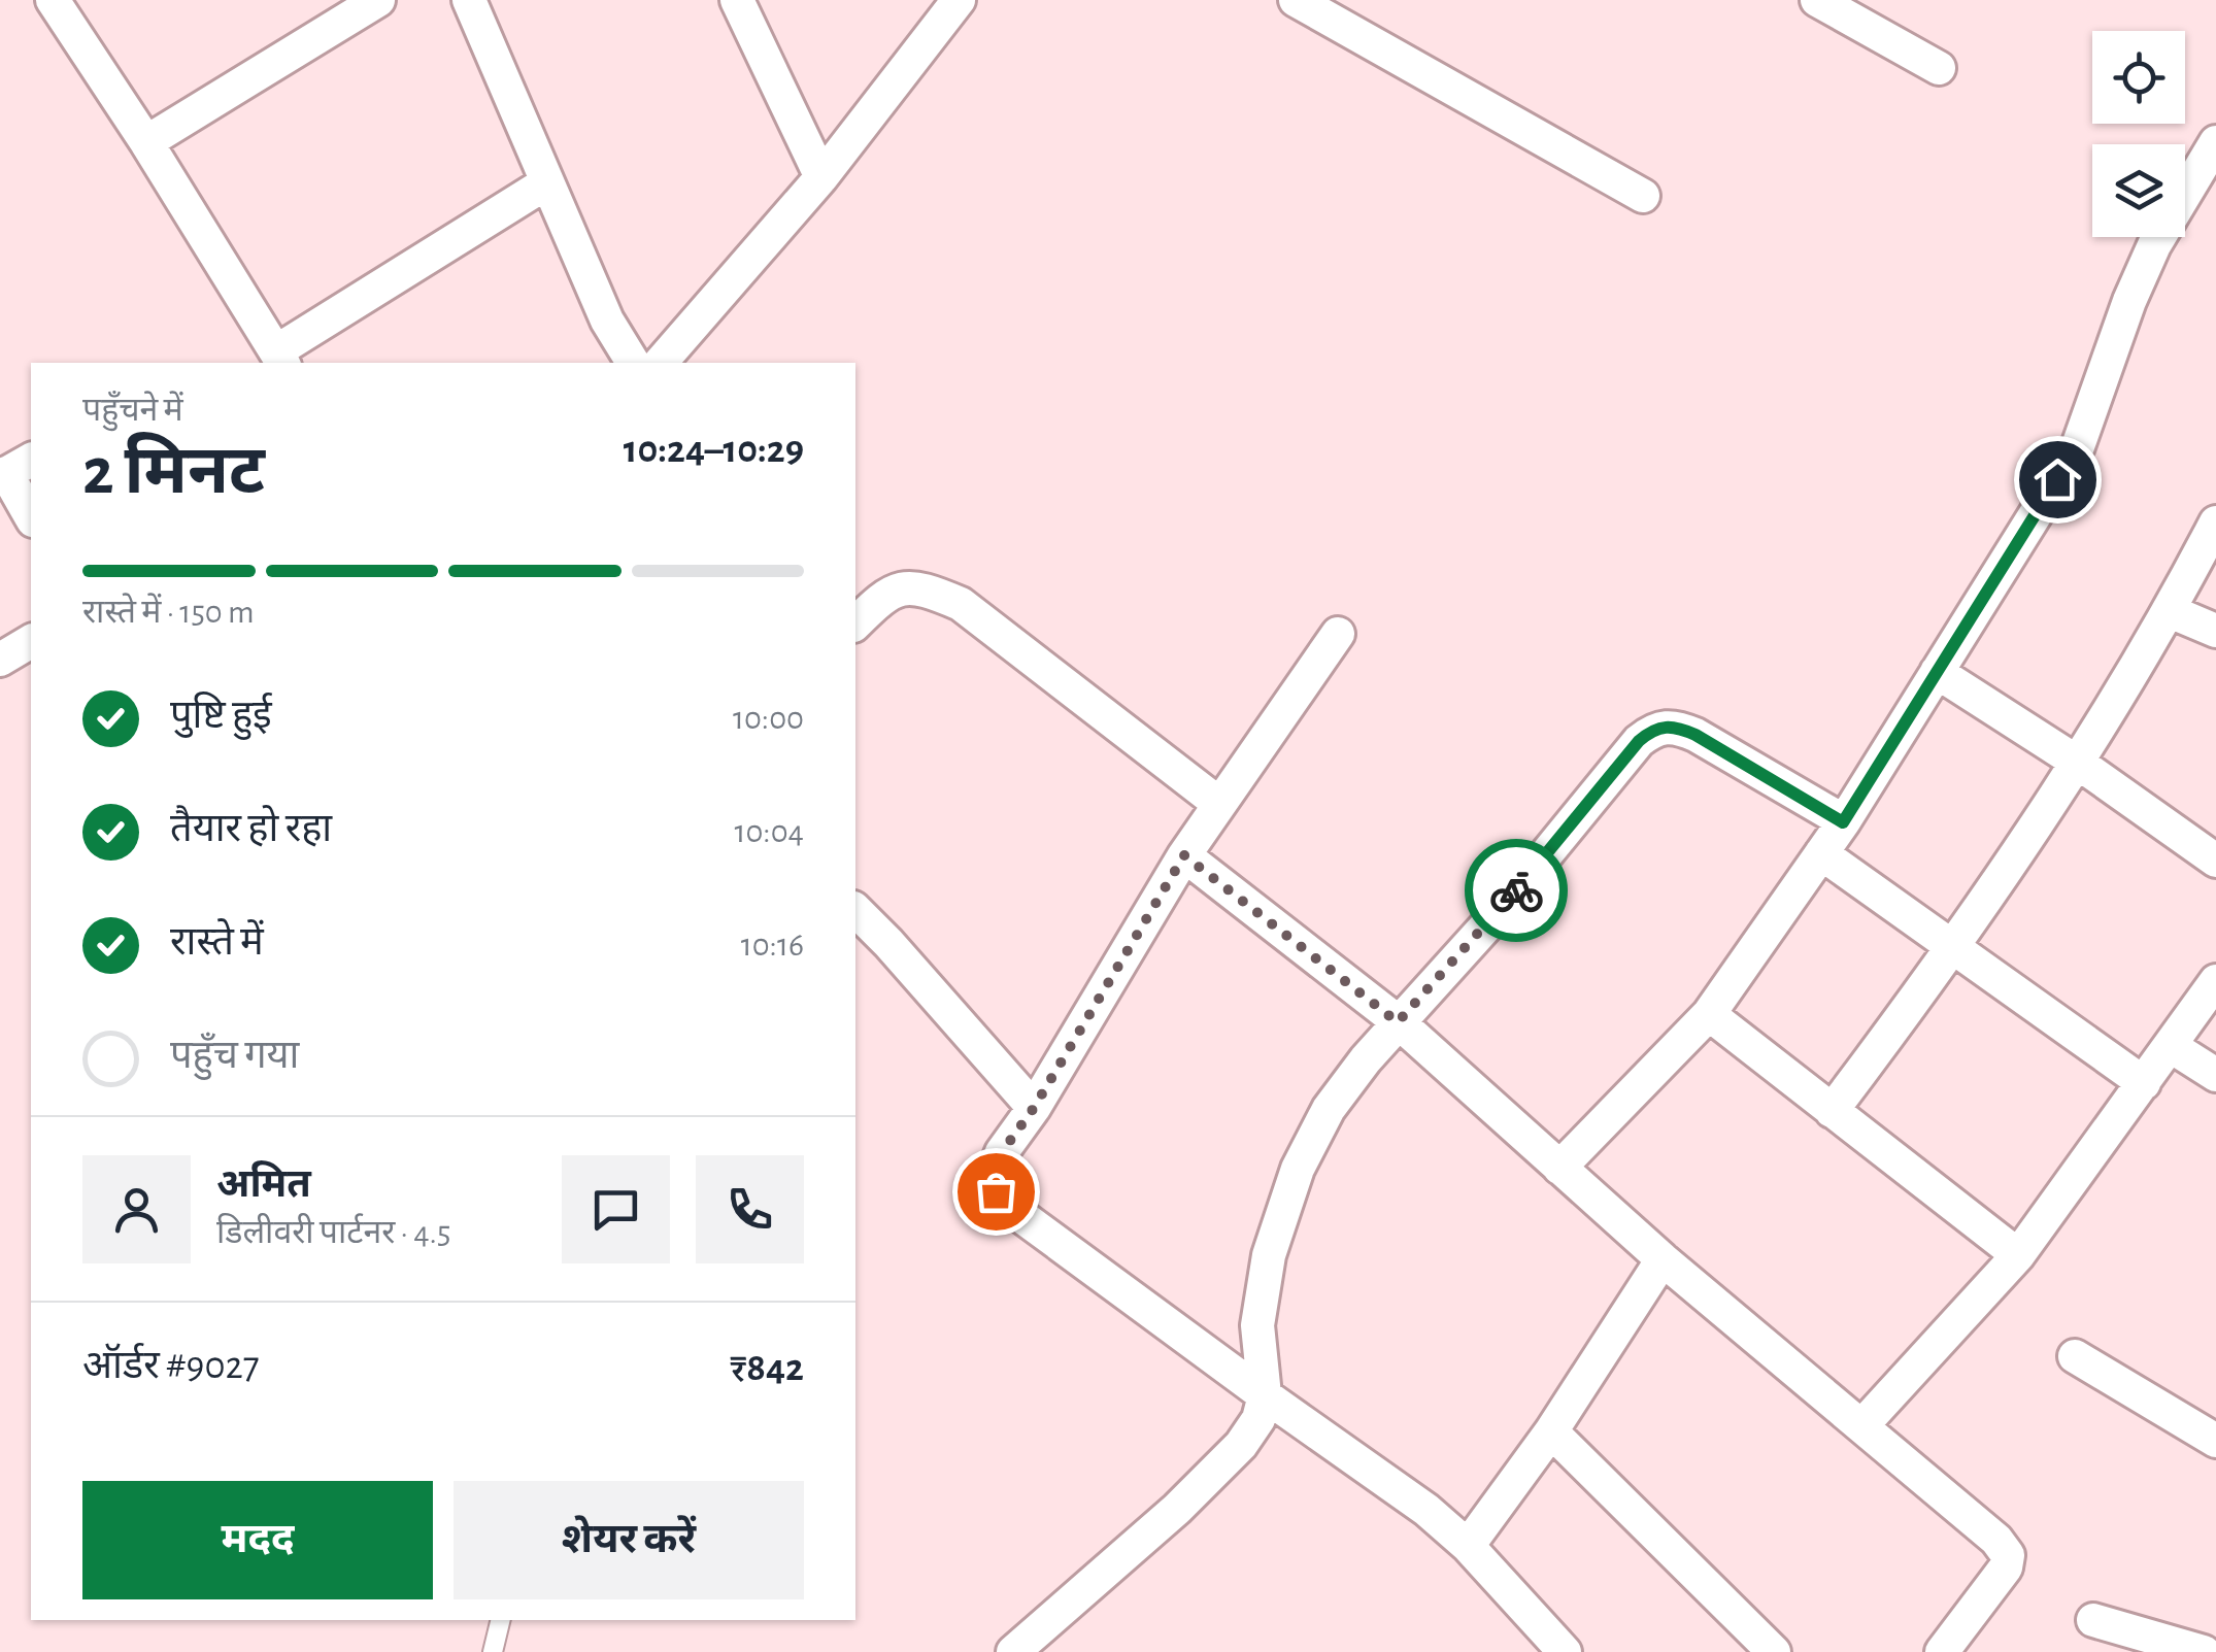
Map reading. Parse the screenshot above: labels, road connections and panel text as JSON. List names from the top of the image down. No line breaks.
{"page":{"heading":["2 मिनट","पहुँचने में","10:24–10:29"],"panel":["अमित","डिलीवरी पार्टनर · 4.5","ऑर्डर #9027","₹842"],"bar":"रास्ते में · 150 m","list":[["पुष्टि हुई","10:00"],["तैयार हो रहा","10:04"],["रास्ते में","10:16"],"पहुँच गया"],"buttons":["मदद","शेयर करें"]}}
